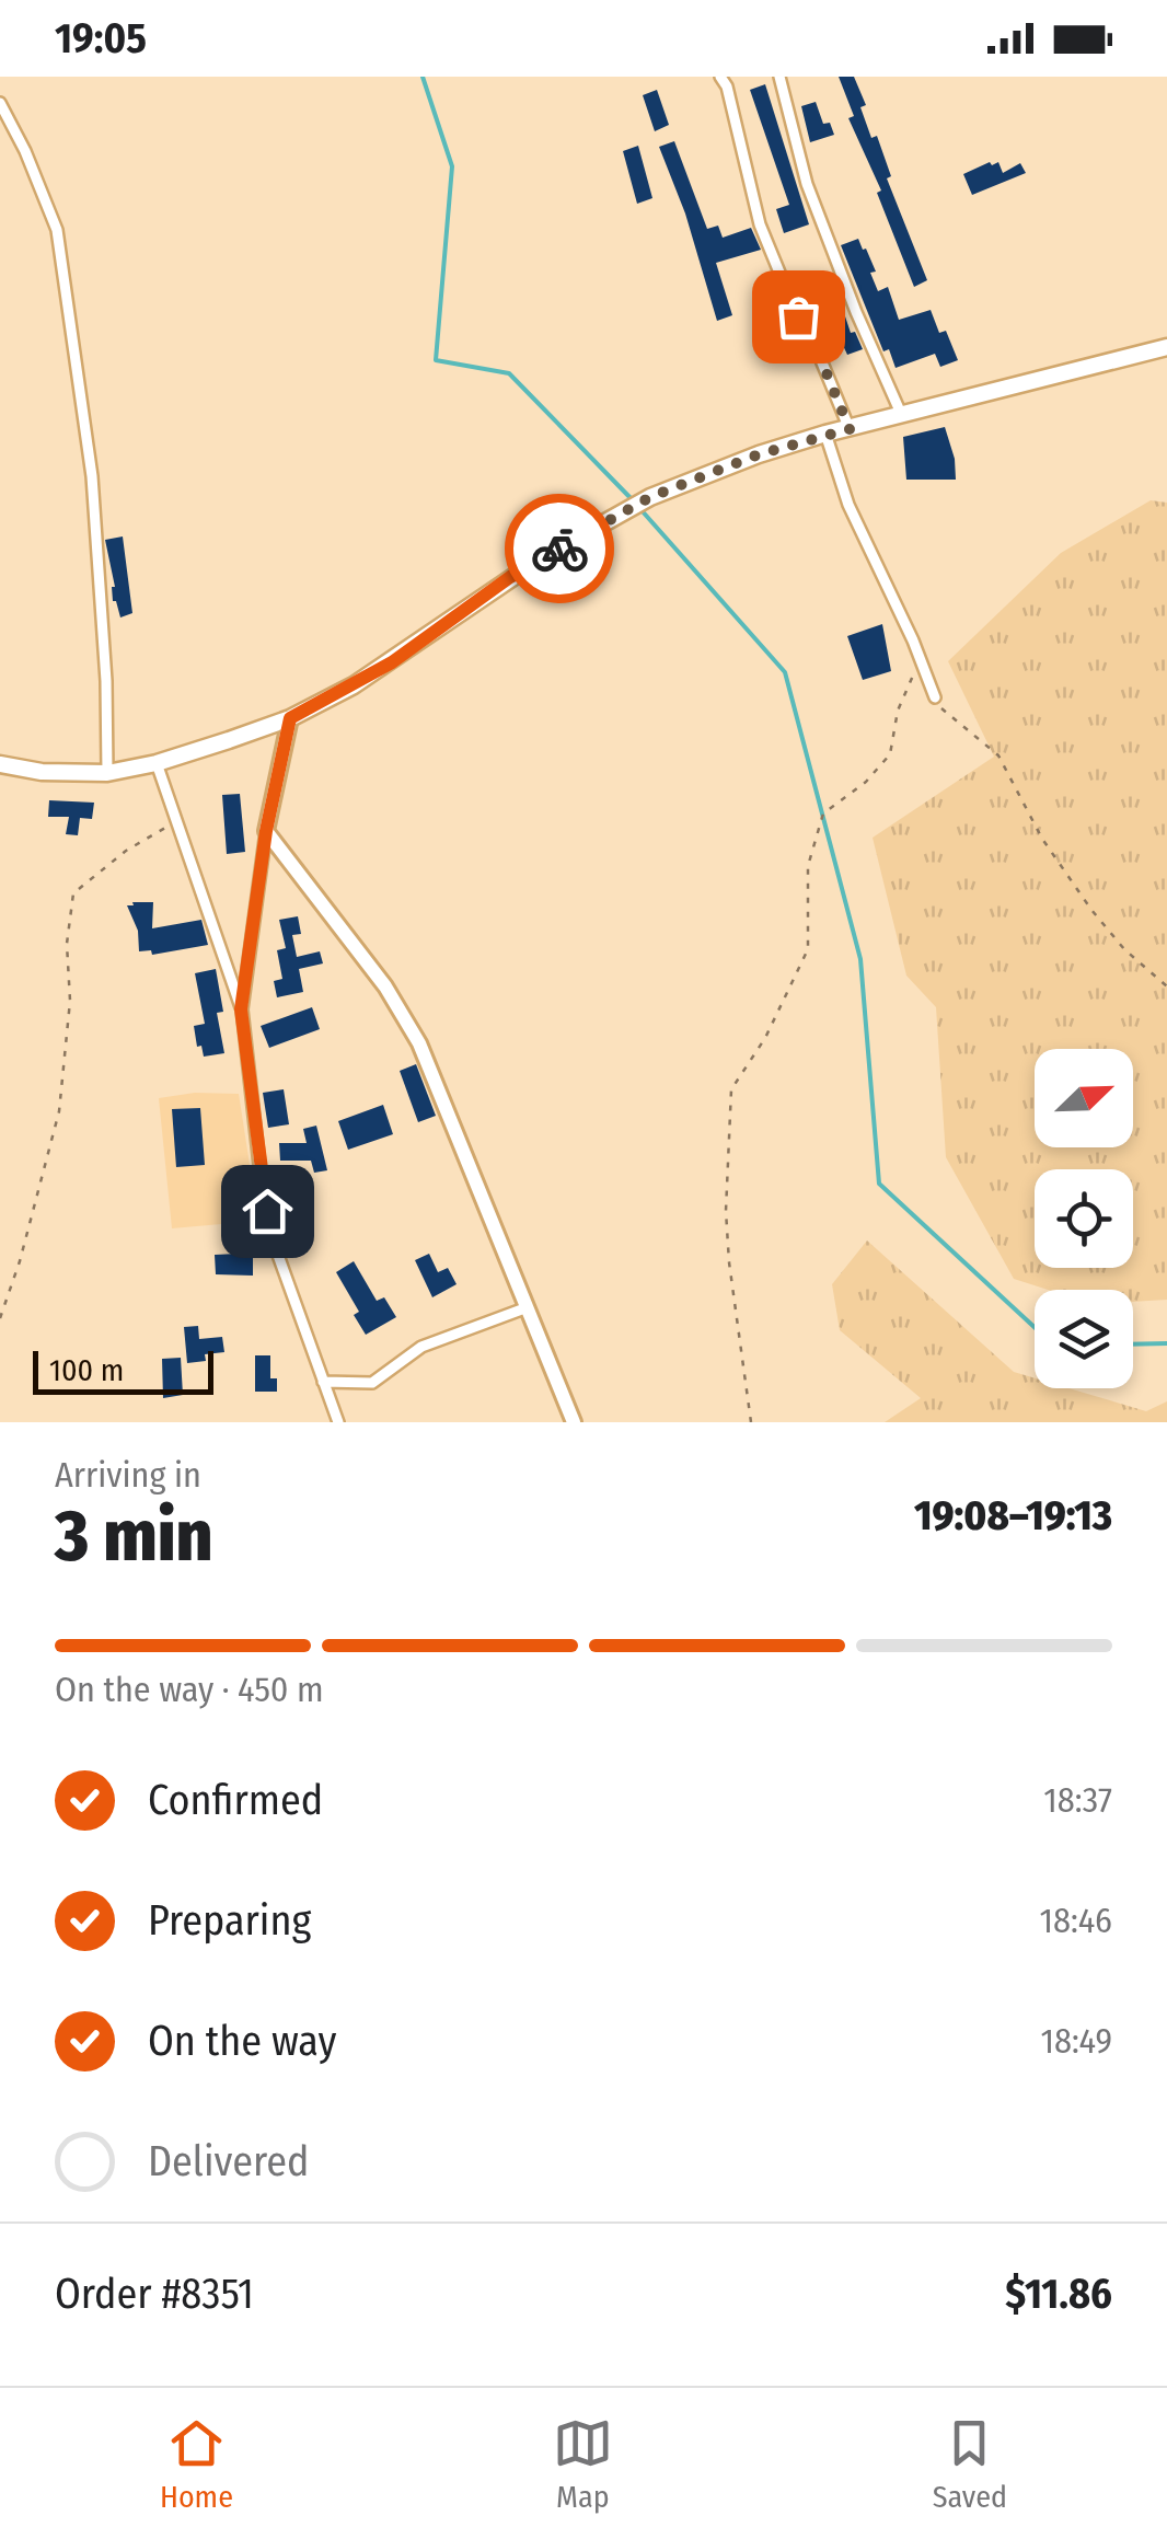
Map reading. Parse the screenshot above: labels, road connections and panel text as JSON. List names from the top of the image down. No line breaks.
{"scale_bar":"100 m","north":"top right","page":{"status":"19:05","scale":"100 m","heading":["3 min","Arriving in","19:08–19:13"],"panel":["Order #8351","$11.86"],"bar":"On the way · 450 m","list":[["Confirmed","18:37"],["Preparing","18:46"],["On the way","18:49"],"Delivered"],"tabs":["Home","Map","Saved"]}}
